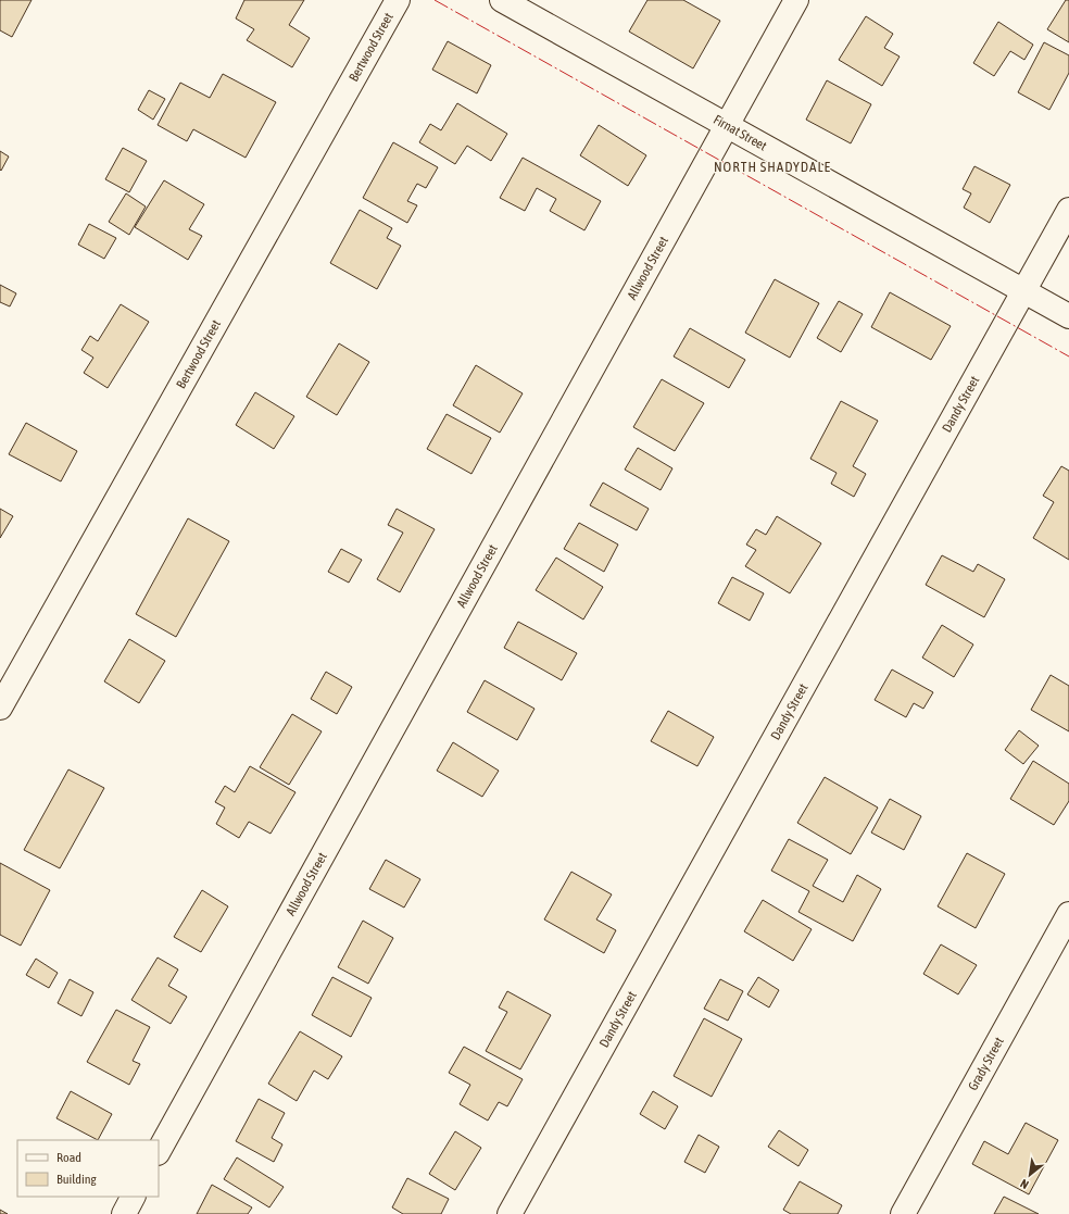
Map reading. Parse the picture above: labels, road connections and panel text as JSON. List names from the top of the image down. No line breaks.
{"streets":{"street":["Bertwood Street","Firnat Street","Allwood Street","Dandy Street","Grady Street"]},"crossings":[["Firnat Street","Allwood Street"],["Firnat Street","Dandy Street"]],"districts":["NORTH SHADYDALE"],"legend":["Road","Building"],"north":"bottom left"}
